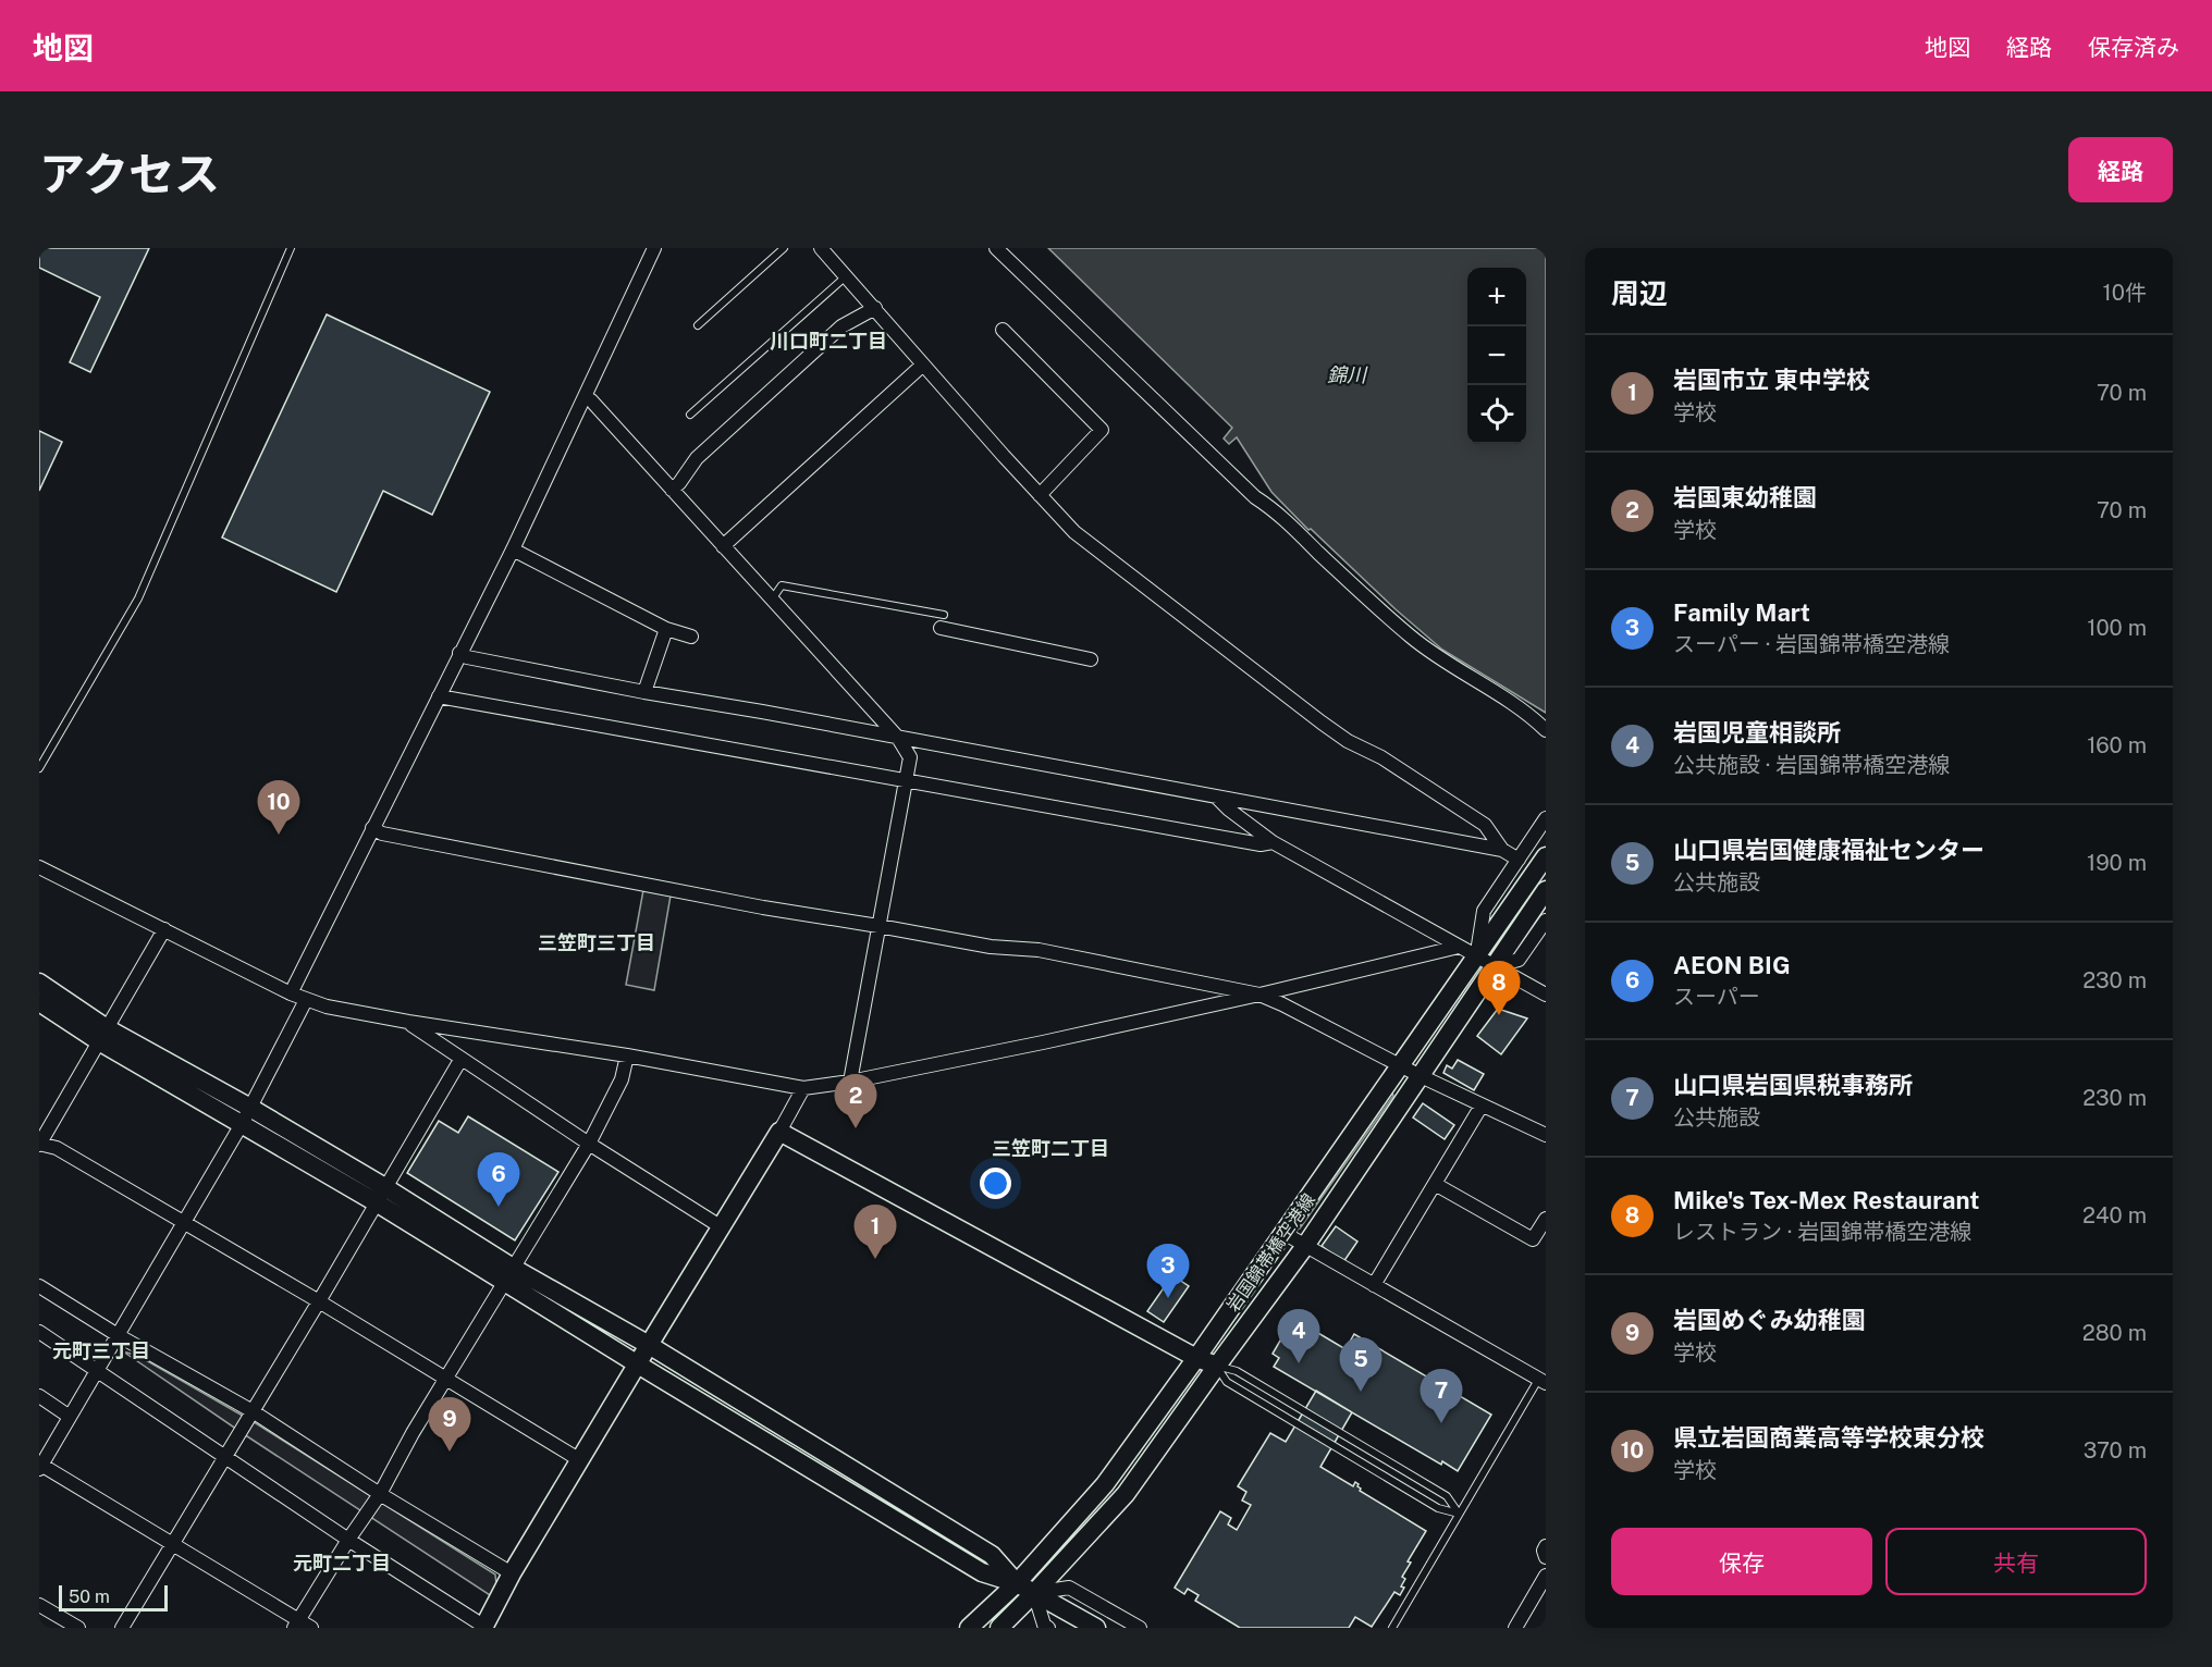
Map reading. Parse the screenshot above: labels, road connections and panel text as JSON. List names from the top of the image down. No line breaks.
{"streets":{"street":["岩国錦帯橋空港線"]},"districts":["川口町二丁目","三笠町三丁目","三笠町二丁目","元町三丁目","元町二丁目"],"water":["錦川"],"scale_bar":"50 m","page":{"header":"地図","nav":["地図","経路","保存済み"],"title":"アクセス","buttons":["経路",["保存","共有"]],"heading":["周辺","10件"],"map_buttons":["+","−"],"list":[{"mark":"1","name":"岩国市立 東中学校","note":"学校","value":"70 m"},{"mark":"2","name":"岩国東幼稚園","note":"学校","value":"70 m"},{"mark":"3","name":"Family Mart","note":"スーパー · 岩国錦帯橋空港線","value":"100 m"},{"mark":"4","name":"岩国児童相談所","note":"公共施設 · 岩国錦帯橋空港線","value":"160 m"},{"mark":"5","name":"山口県岩国健康福祉センター","note":"公共施設","value":"190 m"},{"mark":"6","name":"AEON BIG","note":"スーパー","value":"230 m"},{"mark":"7","name":"山口県岩国県税事務所","note":"公共施設","value":"230 m"},{"mark":"8","name":"Mike's Tex-Mex Restaurant","note":"レストラン · 岩国錦帯橋空港線","value":"240 m"},{"mark":"9","name":"岩国めぐみ幼稚園","note":"学校","value":"280 m"},{"mark":"10","name":"県立岩国商業高等学校東分校","note":"学校","value":"370 m"}],"pins":["10","8","2","6","1","3","4","5","7","9"],"scale":"50 m"}}
